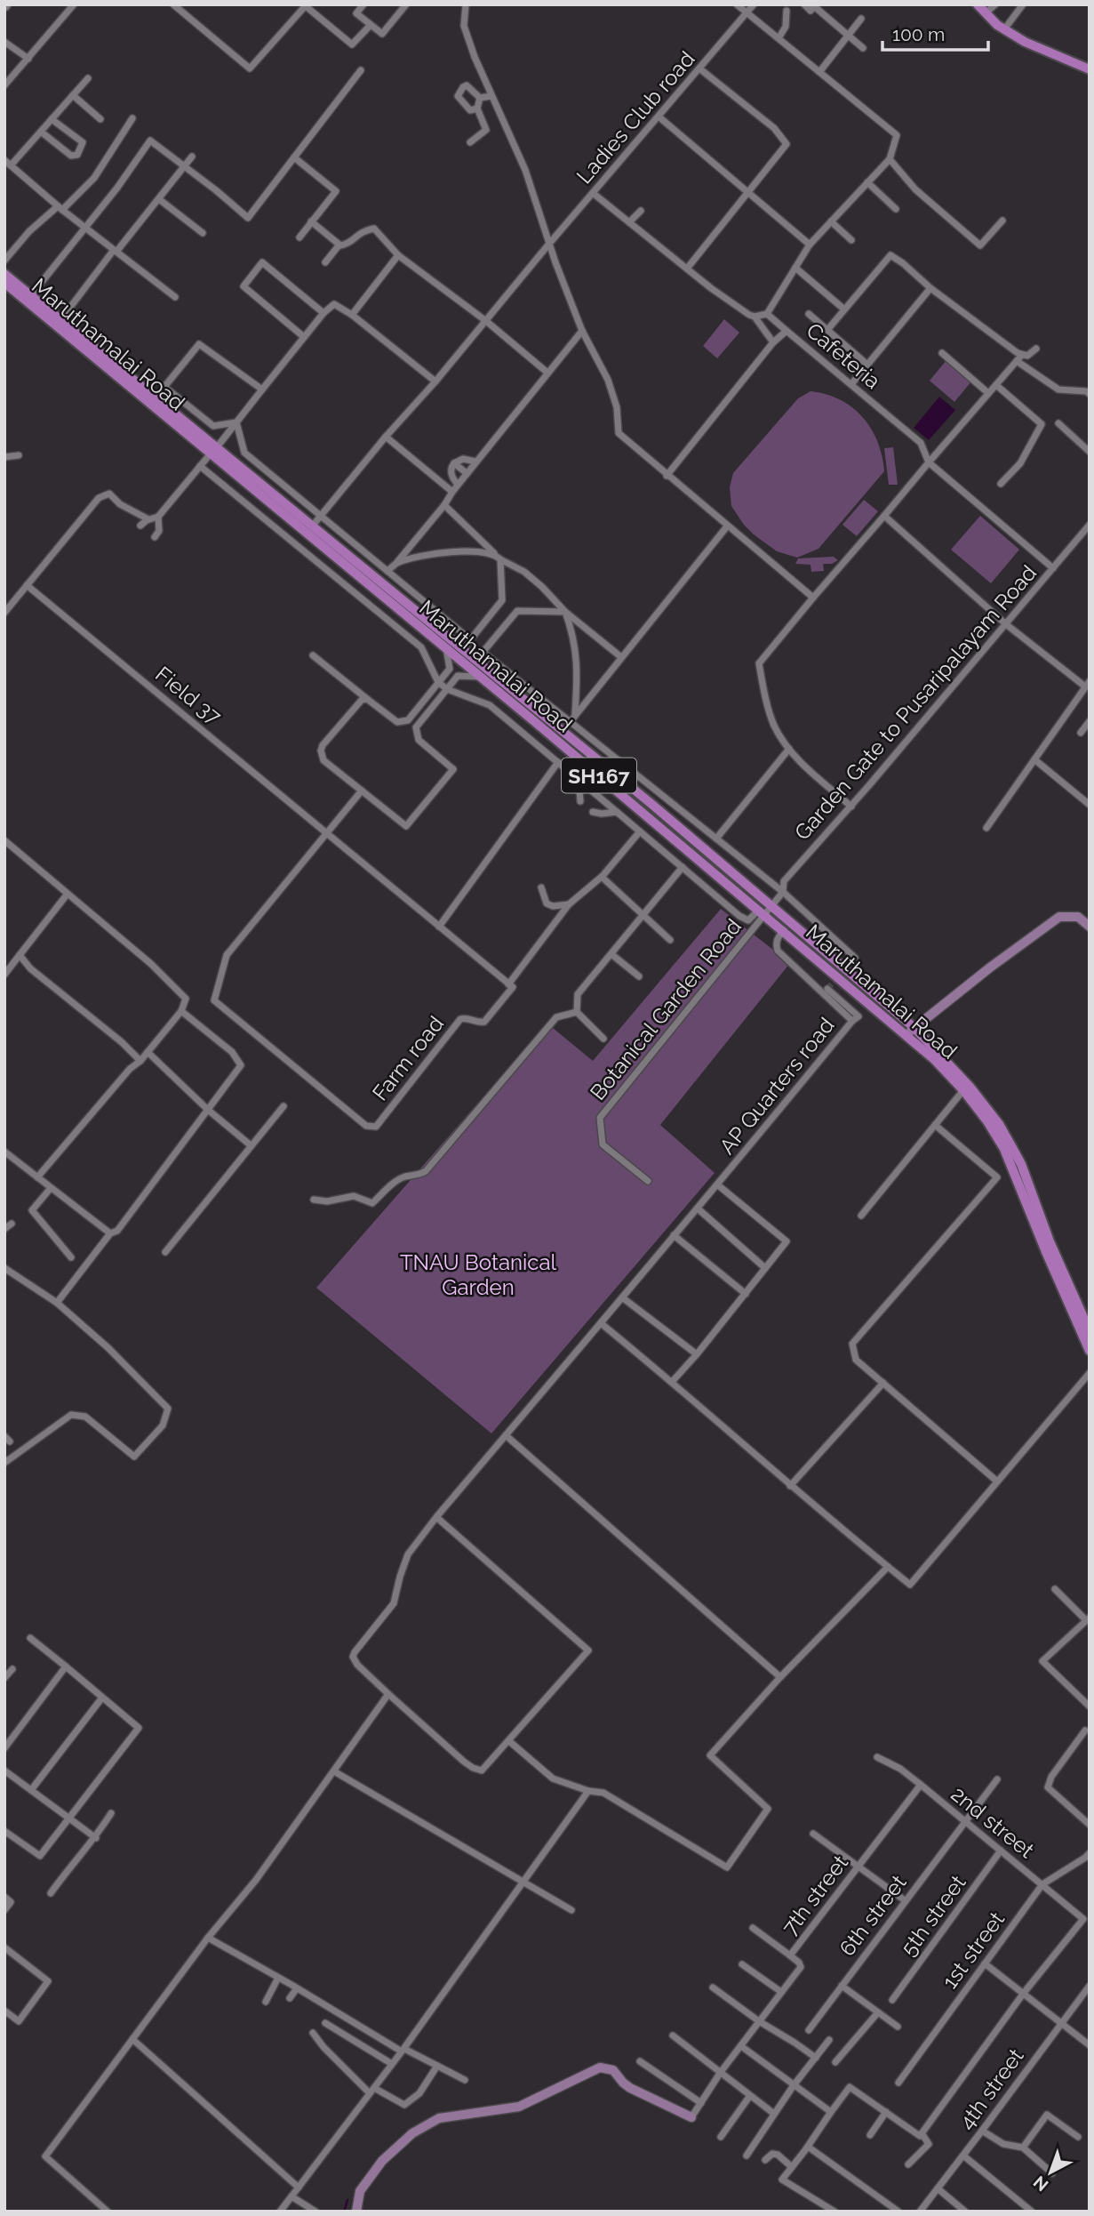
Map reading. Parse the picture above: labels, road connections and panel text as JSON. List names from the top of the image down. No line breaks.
{"streets":{"main road":["Maruthamalai Road","SH167"],"street":["Ladies Club road","Cafeteria","Field 37","Garden Gate to Pusaripalayam Road","Botanical Garden Road","Farm road","AP Quarters road","2nd street","7th street","6th street","5th street","1st street","4th street"]},"crossings":[["Ladies Club road","Maruthamalai Road"],["Maruthamalai Road","Garden Gate to Pusaripalayam Road"],["Maruthamalai Road","Botanical Garden Road"],["Cafeteria","Garden Gate to Pusaripalayam Road"],["Field 37","Farm road"],["Garden Gate to Pusaripalayam Road","Botanical Garden Road"],["2nd street","7th street"],["2nd street","6th street"],["2nd street","5th street"],["2nd street","1st street"]],"parks":["TNAU Botanical Garden"],"scale_bar":"100 m","north":"bottom left"}
